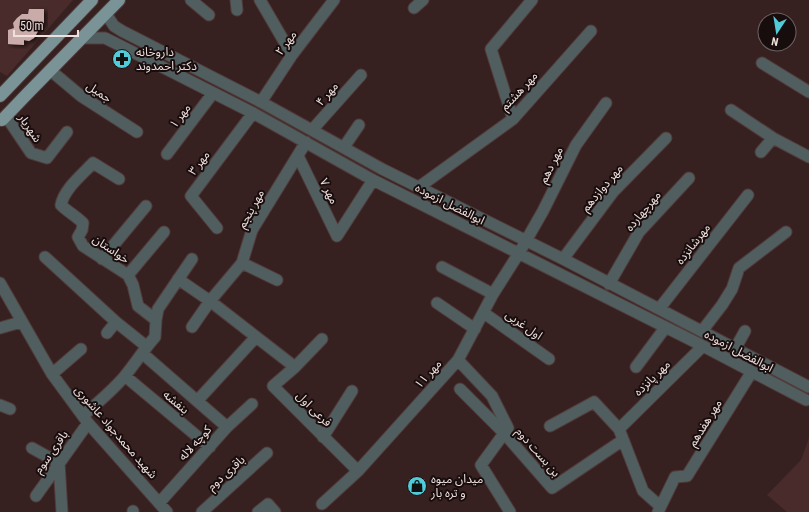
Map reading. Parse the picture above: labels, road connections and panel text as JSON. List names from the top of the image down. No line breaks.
{"streets":{"street":["مهر ۲","مهر هشتم","جمیل","مهر ۴","مهر ۱","شهریار","مهر ۳","مهر دهم","مهر دوازدهم","مهر ۷","ابوالفضل ازموده","مهر پنجم","مهرچهارده","مهرشانزده","خواستان","اول غربی","مهر ۱۱","مهر پانزده","بنفشه","فرعی اول","مهر هفدهم","شهید محمدجواد عاشوری","کوچه لاله","باقری سوم","بن بست دوم","باقری دوم"]},"crossings":[["مهر ۲","ابوالفضل ازموده"],["مهر هشتم","ابوالفضل ازموده"],["مهر ۴","ابوالفضل ازموده"],["مهر ۱","ابوالفضل ازموده"],["مهر ۳","ابوالفضل ازموده"],["مهر دهم","ابوالفضل ازموده"],["مهر دهم","مهر ۱۱"],["مهر دوازدهم","ابوالفضل ازموده"],["مهر ۷","ابوالفضل ازموده"],["مهر ۷","مهر پنجم"],["ابوالفضل ازموده","مهر پنجم"],["ابوالفضل ازموده","مهرچهارده"],["ابوالفضل ازموده","مهرشانزده"],["ابوالفضل ازموده","مهر ۱۱"],["ابوالفضل ازموده","مهر پانزده"],["ابوالفضل ازموده","مهر هفدهم"],["خواستان","باقری سوم"],["اول غربی","مهر ۱۱"],["مهر ۱۱","فرعی اول"],["بنفشه","کوچه لاله"],["بنفشه","باقری سوم"],["شهید محمدجواد عاشوری","کوچه لاله"],["شهید محمدجواد عاشوری","باقری سوم"]],"places":{"pharmacy":["داروخانه دکتر احمدوند"],"shop":["میدان میوه و تره بار"]},"scale_bar":"50 m","north":"bottom"}
